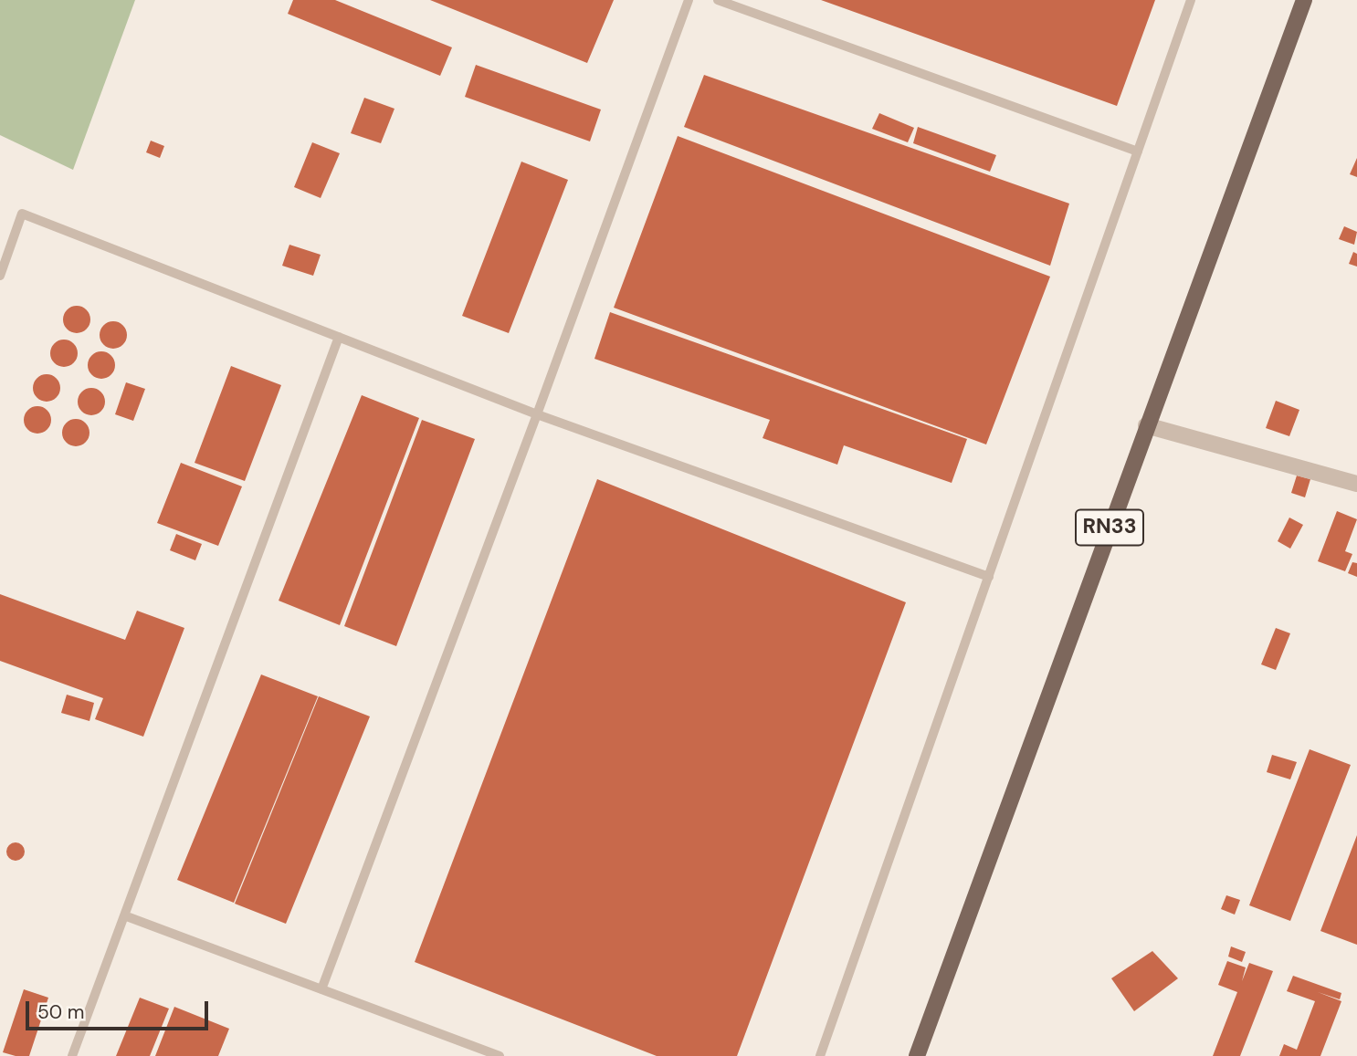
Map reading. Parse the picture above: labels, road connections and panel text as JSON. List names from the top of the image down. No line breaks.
{"streets":{"main road":["RN33"]},"scale_bar":"50 m"}
